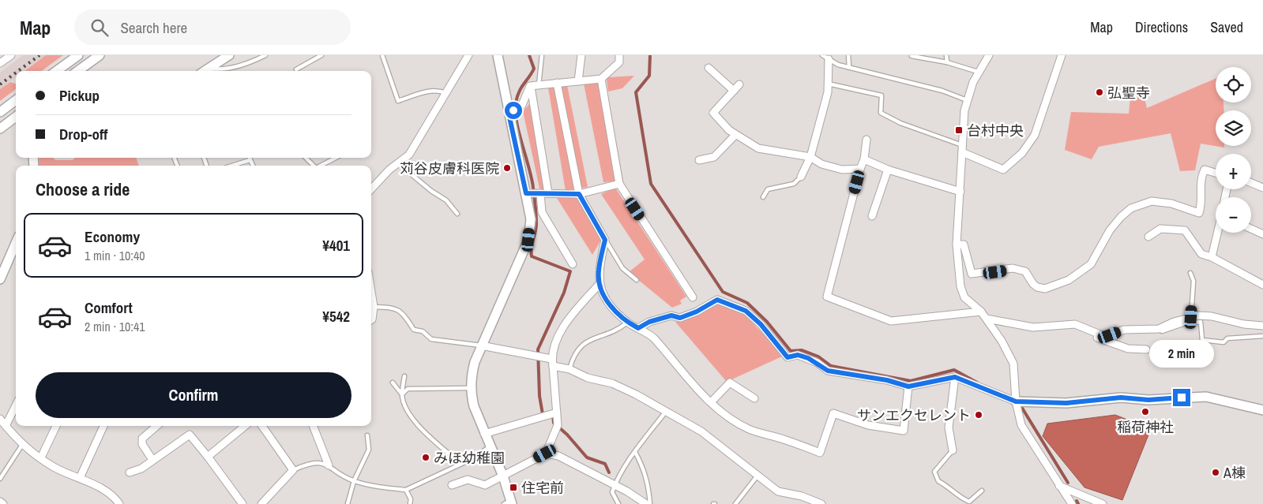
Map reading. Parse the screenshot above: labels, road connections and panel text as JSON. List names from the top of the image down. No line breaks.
{"places":{"other":["弘聖寺","苅谷皮膚科医院","稲荷神社","サンエクセレント","みほ幼稚園","A棟"],"transit":["台村中央","住宅前"]},"page":{"header":"Map","search":"Search here","nav":["Map","Directions","Saved"],"map_buttons":["+","−"],"banner":["Pickup","Drop-off"],"heading":"Choose a ride","list":[{"name":"Economy","note":"1 min · 10:40","value":"¥401"},{"name":"Comfort","note":"2 min · 10:41","value":"¥542"}],"bubble":"2 min","buttons":"Confirm"}}
